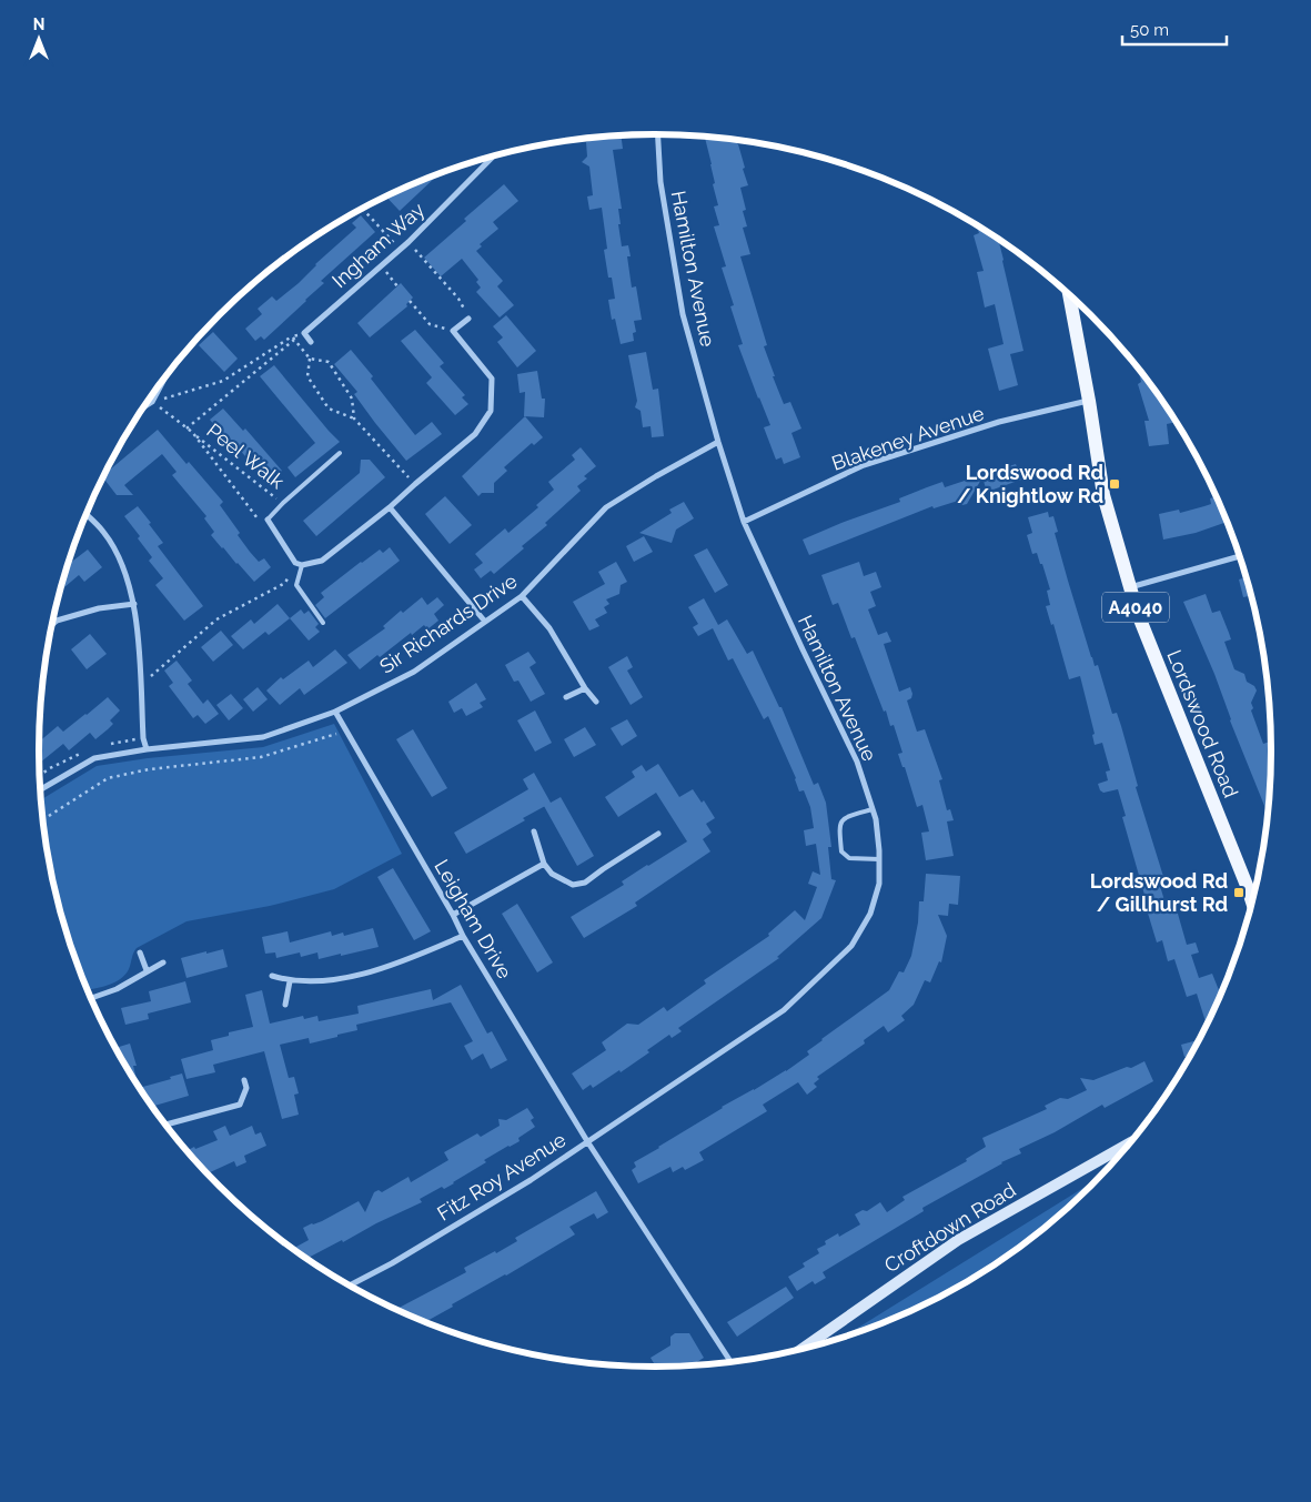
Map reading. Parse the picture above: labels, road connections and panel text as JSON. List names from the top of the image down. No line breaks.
{"streets":{"main road":["A4040","Lordswood Road"],"street":["Ingham Way","Hamilton Avenue","Blakeney Avenue","Sir Richards Drive","Leigham Drive","Fitz Roy Avenue","Croftdown Road"],"path":["Peel Walk"]},"crossings":[["Hamilton Avenue","Blakeney Avenue"],["Hamilton Avenue","Sir Richards Drive"],["Hamilton Avenue","Leigham Drive"],["Hamilton Avenue","Fitz Roy Avenue"],["Blakeney Avenue","Lordswood Road"],["Sir Richards Drive","Leigham Drive"],["Leigham Drive","Fitz Roy Avenue"]],"places":{"transit":["Lordswood Rd / Knightlow Rd","Lordswood Rd / Gillhurst Rd"]},"scale_bar":"50 m","north":"top"}
